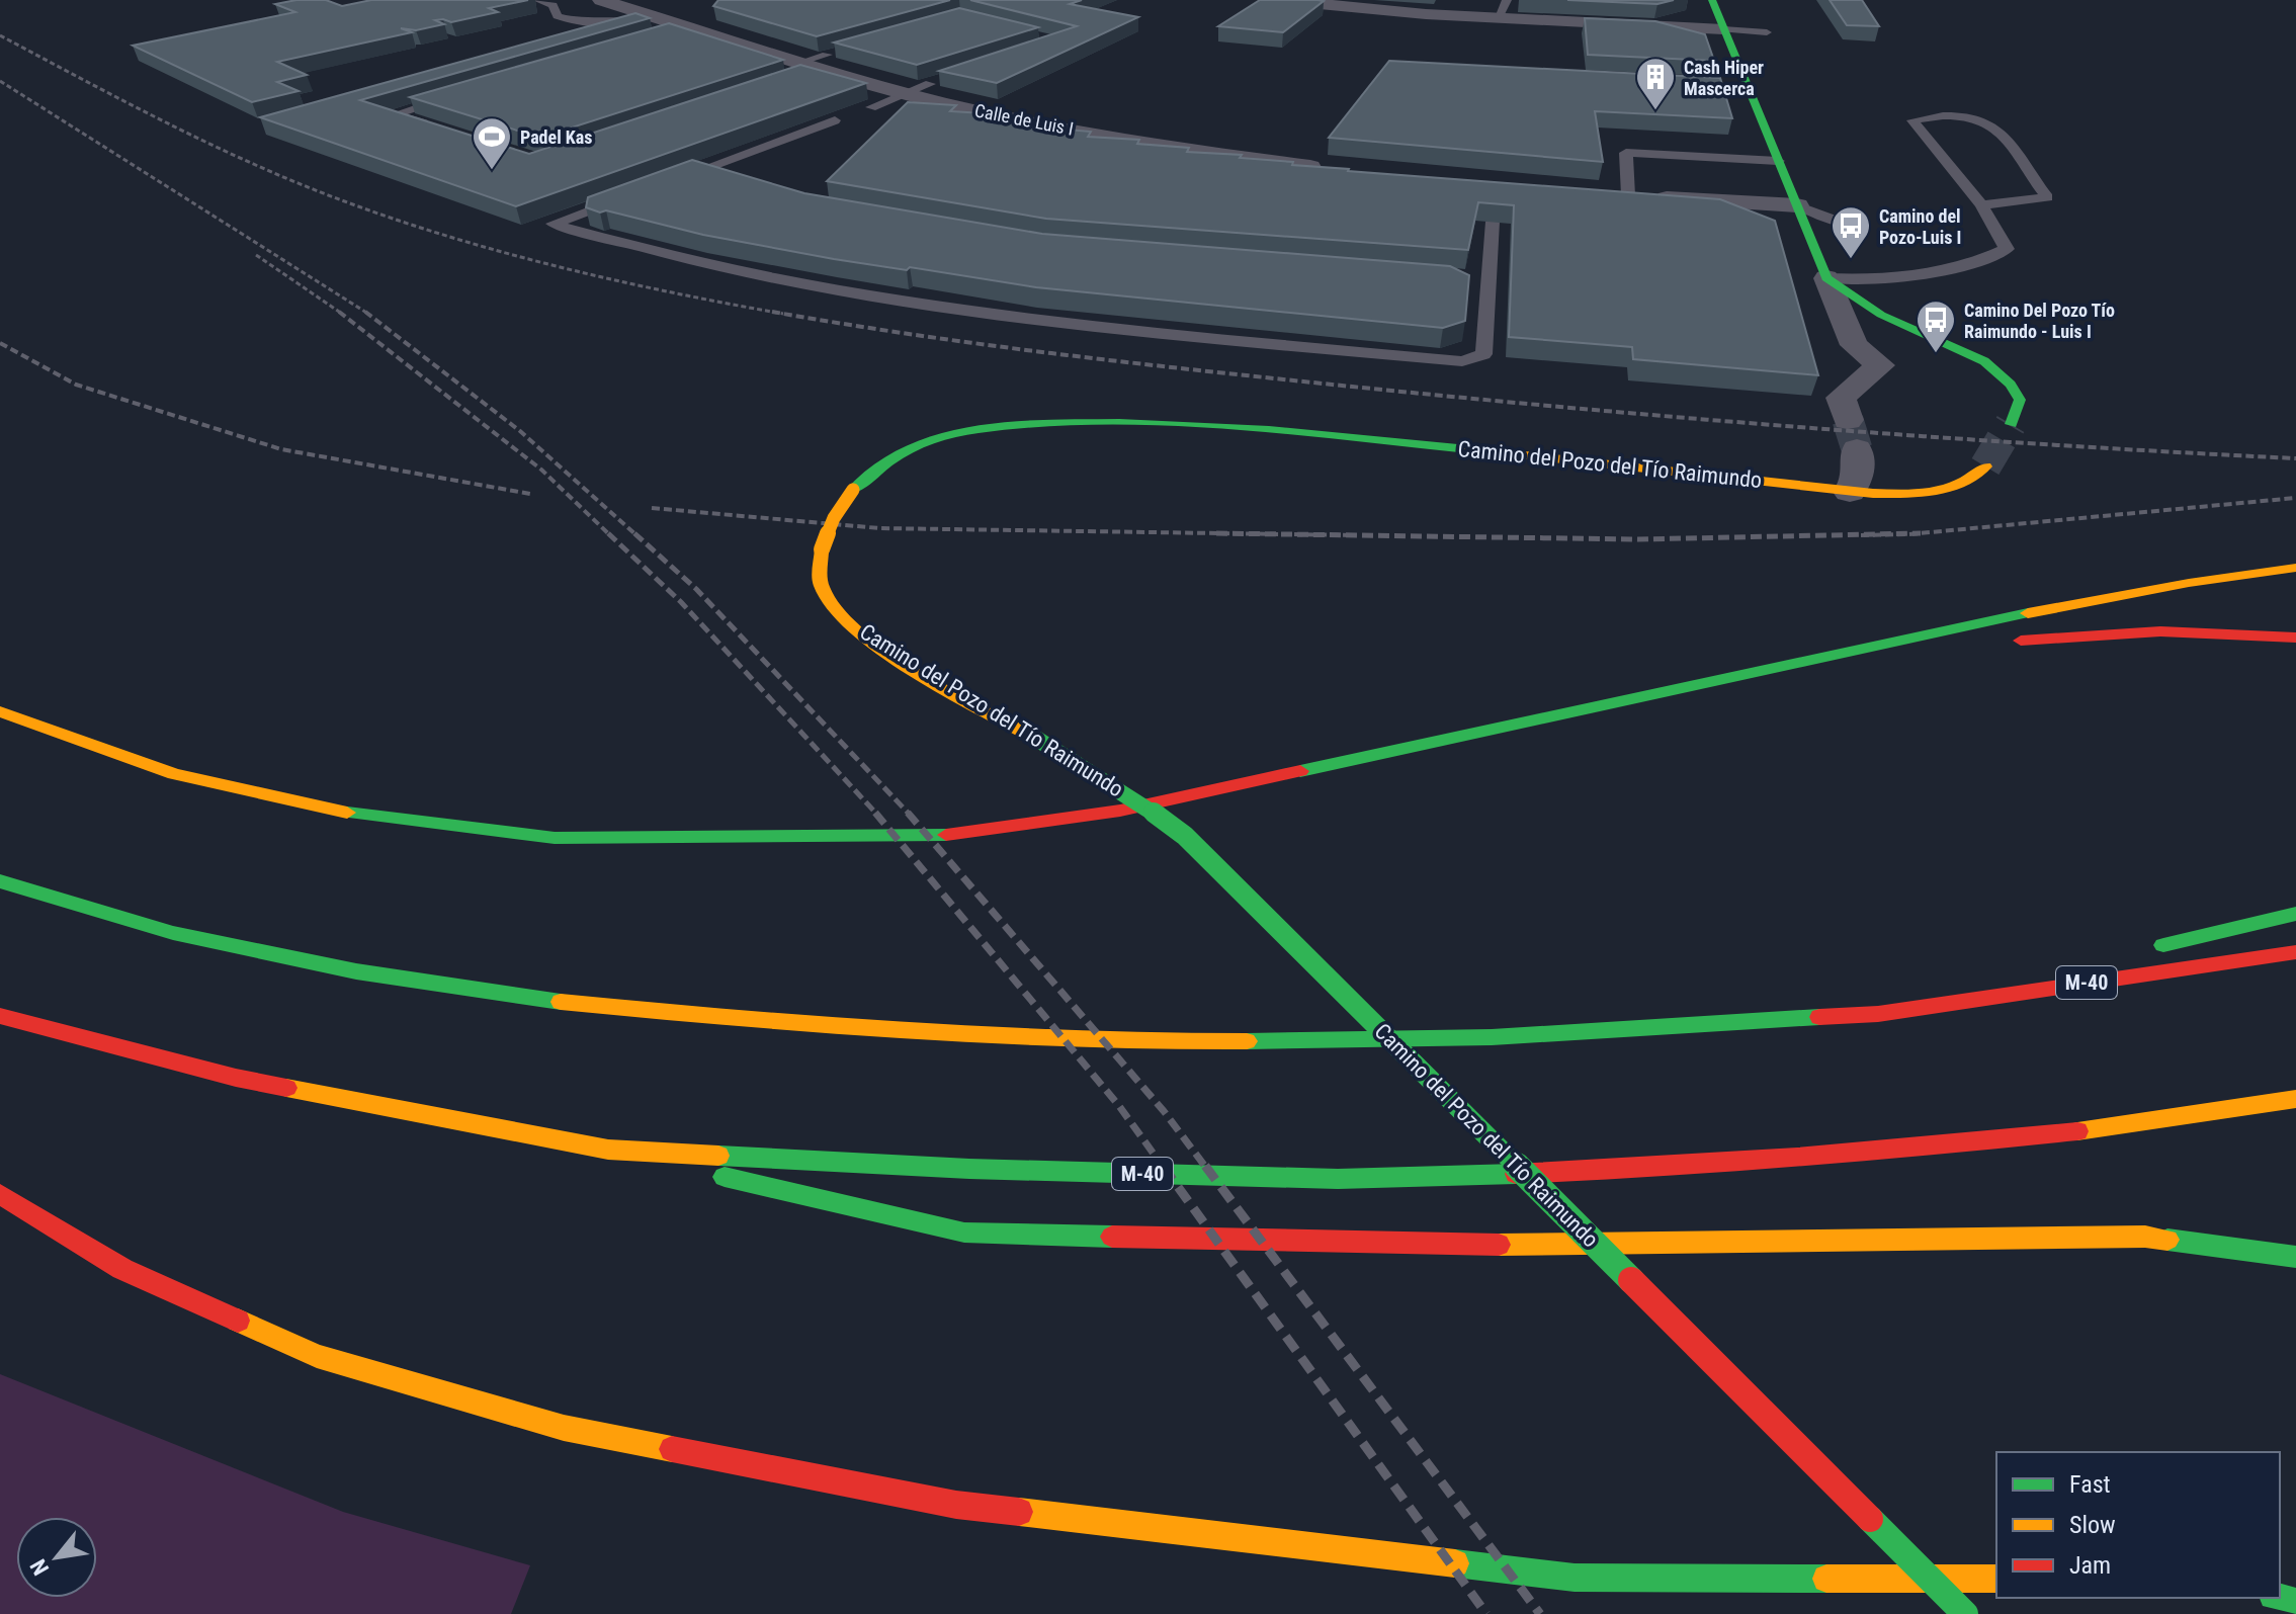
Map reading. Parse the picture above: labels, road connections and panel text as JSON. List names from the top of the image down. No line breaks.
{"streets":{"main road":["Camino del Pozo del Tío Raimundo","M-40"],"street":["Calle de Luis I"]},"places":{"building":["Cash Hiper Mascerca"],"sports":["Padel Kas"],"bus stop":["Camino del Pozo-Luis I","Camino Del Pozo Tío Raimundo - Luis I"]},"legend":["Fast","Slow","Jam"],"north":"bottom left"}
